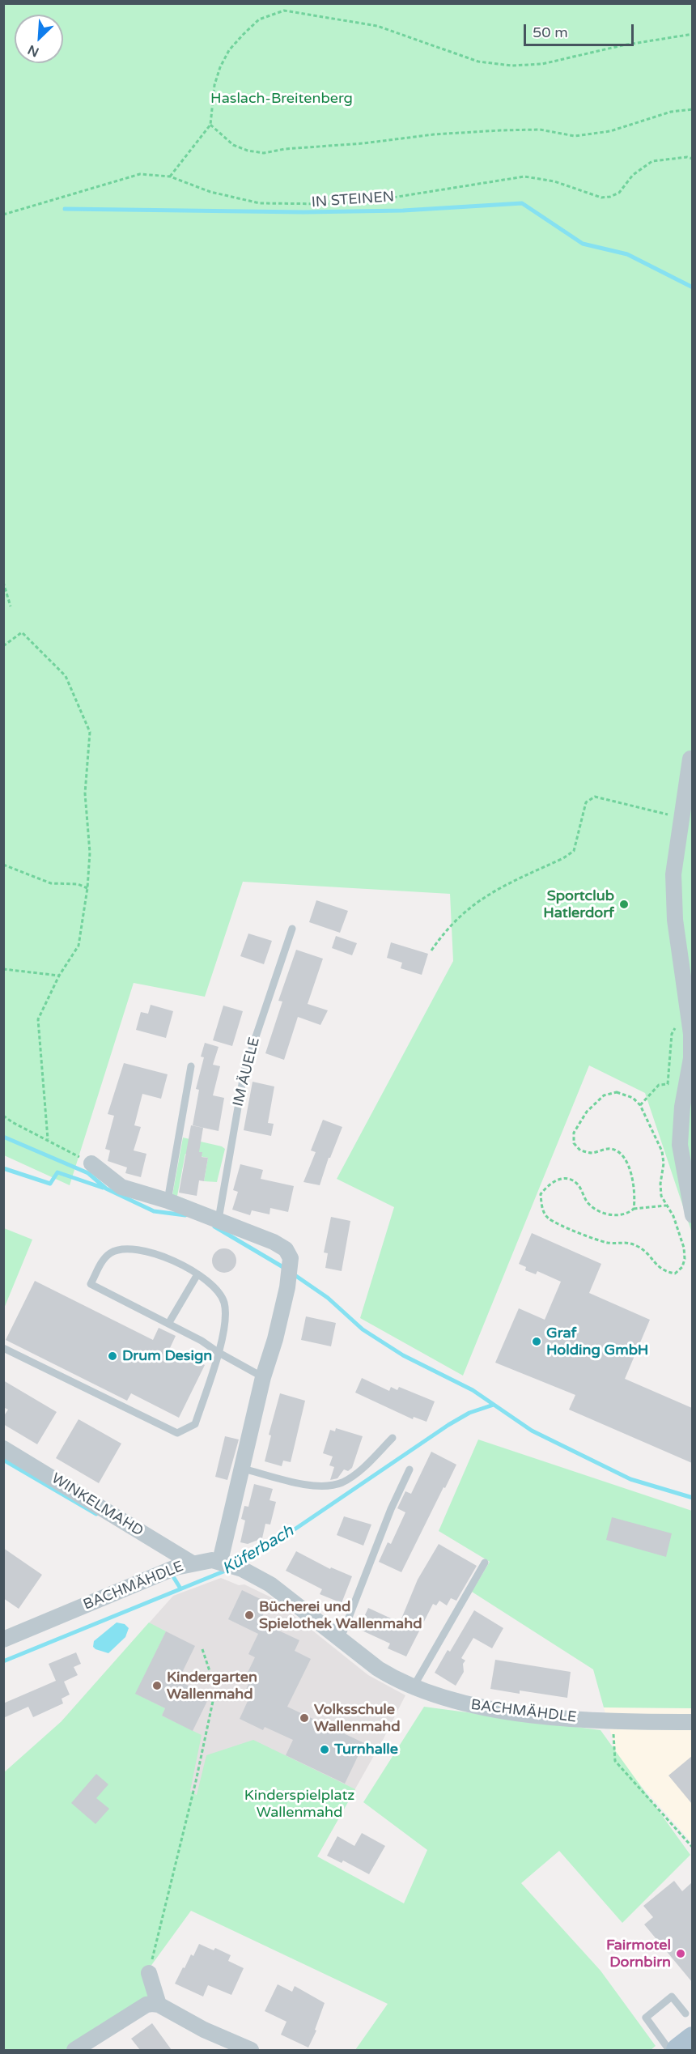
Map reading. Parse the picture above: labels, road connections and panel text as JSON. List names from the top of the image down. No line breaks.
{"streets":{"street":["WINKELMAHD","BACHMÄHDLE"],"lane":["IM ÄUELE"],"path":["IN STEINEN"]},"crossings":[["WINKELMAHD","BACHMÄHDLE"]],"water":["Küferbach"],"parks":["Haslach-Breitenberg","Kinderspielplatz Wallenmahd"],"places":["Sportclub Hatlerdorf","Graf Holding GmbH","Drum Design","Bücherei und Spielothek Wallenmahd","Kindergarten Wallenmahd","Volksschule Wallenmahd","Turnhalle","Fairmotel Dornbirn"],"scale_bar":"50 m","north":"bottom left"}
